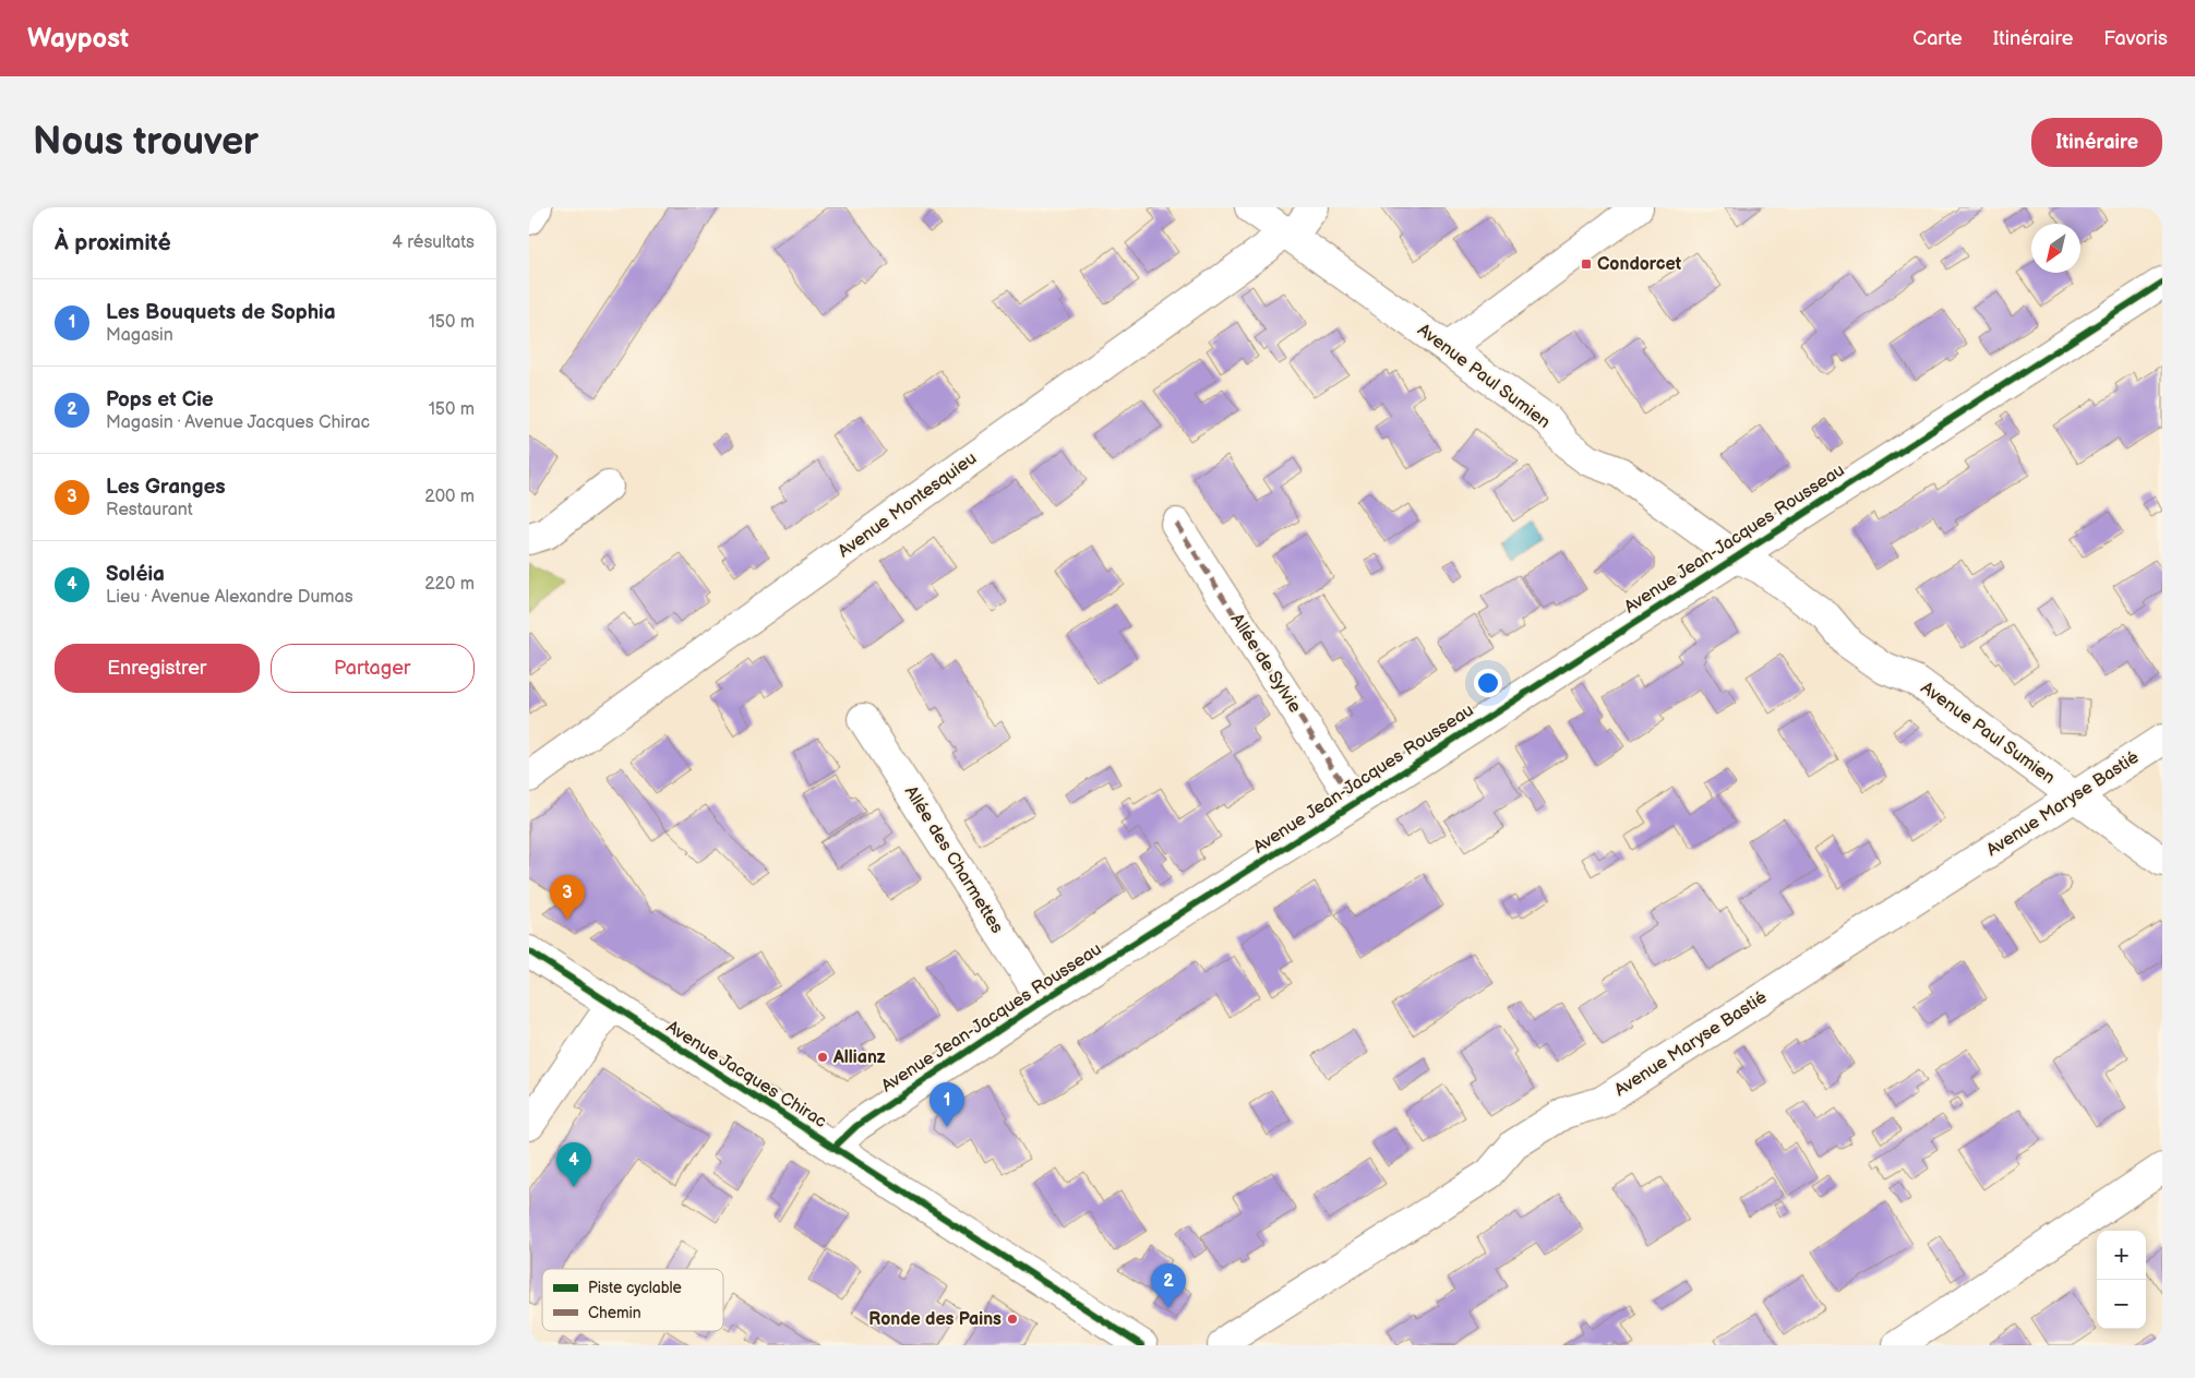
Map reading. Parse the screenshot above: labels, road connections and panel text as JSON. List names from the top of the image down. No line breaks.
{"streets":{"street":["Avenue Paul Sumien","Avenue Montesquieu","Avenue Jean-Jacques Rousseau","Allée de Sylvie","Avenue Maryse Bastié","Allée des Charmettes","Avenue Jacques Chirac"]},"crossings":[["Avenue Paul Sumien","Avenue Montesquieu"],["Avenue Paul Sumien","Avenue Jean-Jacques Rousseau"],["Avenue Paul Sumien","Avenue Maryse Bastié"],["Avenue Jean-Jacques Rousseau","Allée de Sylvie"],["Avenue Jean-Jacques Rousseau","Allée des Charmettes"],["Avenue Jean-Jacques Rousseau","Avenue Jacques Chirac"]],"places":{"transit":["Condorcet"],"other":["Allianz","Ronde des Pains"]},"legend":["Piste cyclable","Chemin"],"north":"bottom left","page":{"header":"Waypost","nav":["Carte","Itinéraire","Favoris"],"buttons":["Itinéraire",["Enregistrer","Partager"]],"title":"Nous trouver","heading":["À proximité","4 résultats"],"list":[{"mark":"1","name":"Les Bouquets de Sophia","note":"Magasin","value":"150 m"},{"mark":"2","name":"Pops et Cie","note":"Magasin · Avenue Jacques Chirac","value":"150 m"},{"mark":"3","name":"Les Granges","note":"Restaurant","value":"200 m"},{"mark":"4","name":"Soléia","note":"Lieu · Avenue Alexandre Dumas","value":"220 m"}],"pins":["3","1","4","2"],"map_buttons":["+","−"]}}
